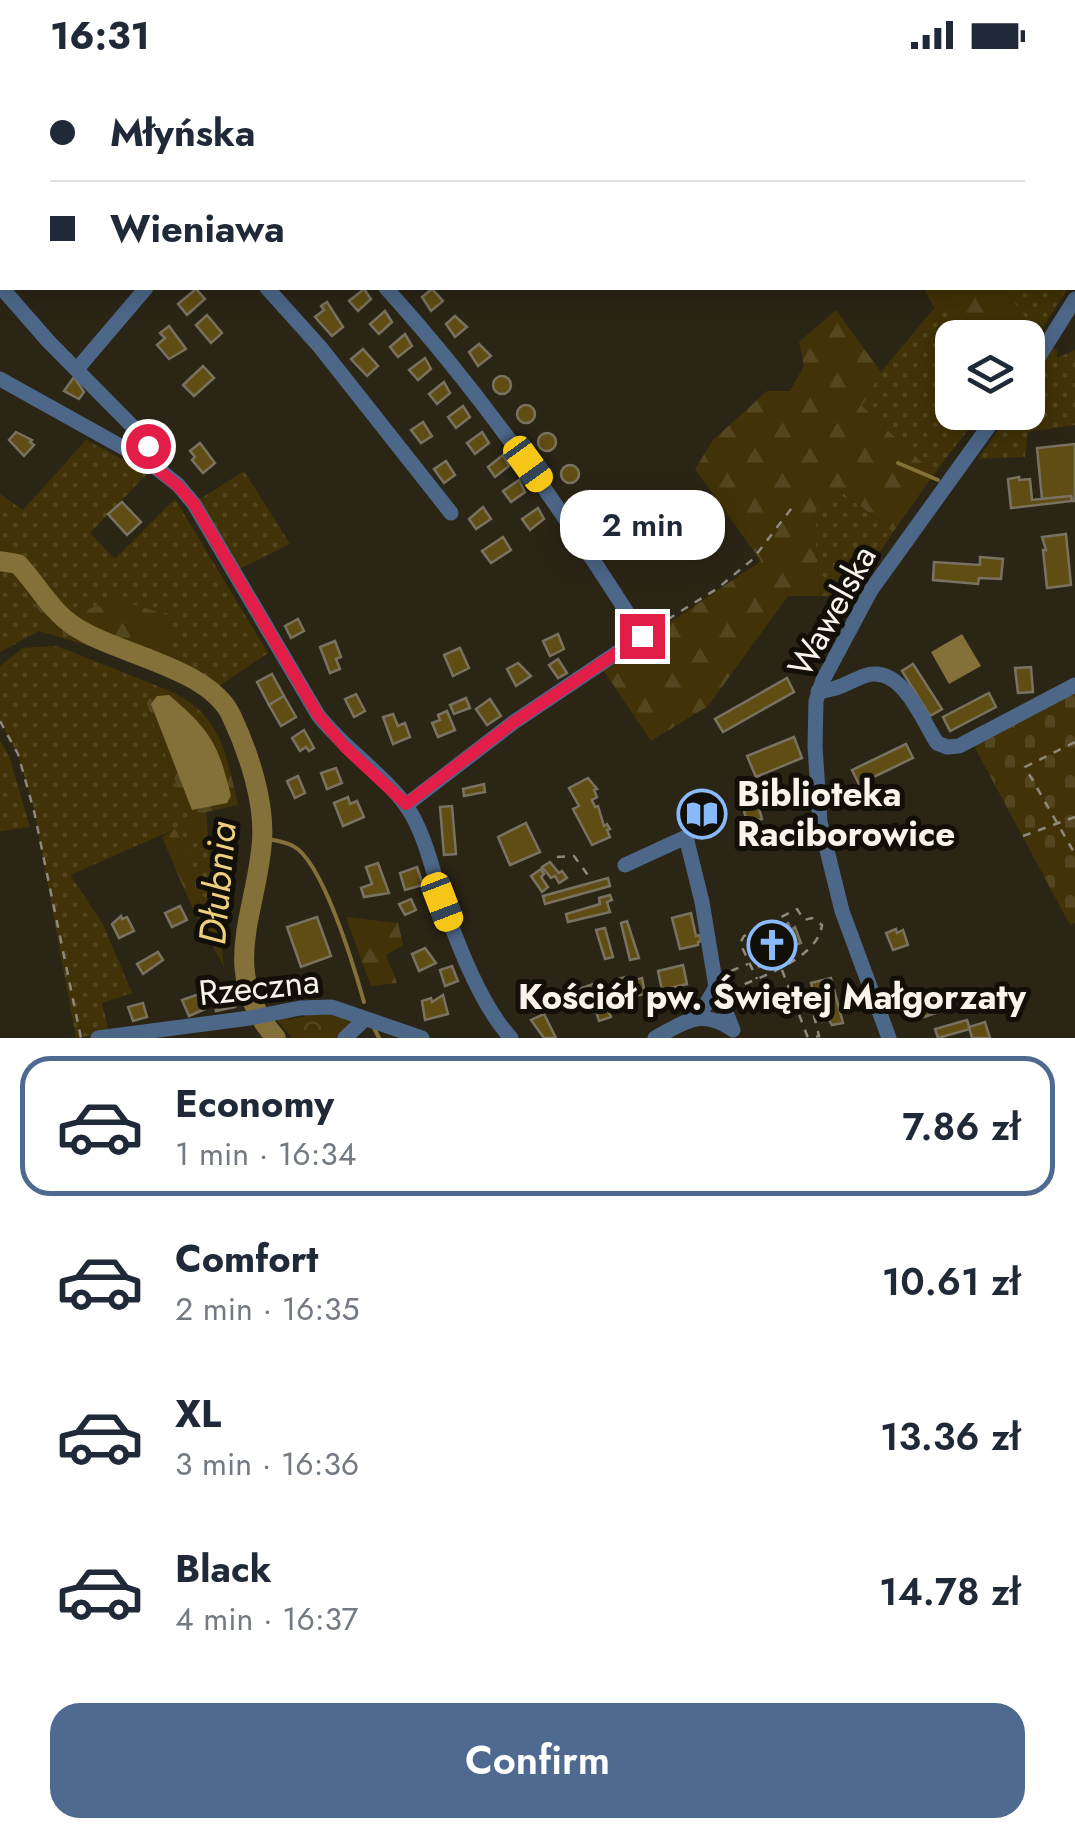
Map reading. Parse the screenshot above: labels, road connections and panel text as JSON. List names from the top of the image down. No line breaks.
{"streets":{"street":["Wawelska","Rzeczna"]},"water":["Dłubnia"],"places":{"library":["Biblioteka Raciborowice"],"church":["Kościół pw. Świętej Małgorzaty"]},"page":{"status":"16:31","banner":["Młyńska","Wieniawa"],"bubble":"2 min","list":[{"name":"Economy","note":"1 min · 16:34","value":"7.86 zł"},{"name":"Comfort","note":"2 min · 16:35","value":"10.61 zł"},{"name":"XL","note":"3 min · 16:36","value":"13.36 zł"},{"name":"Black","note":"4 min · 16:37","value":"14.78 zł"}],"buttons":"Confirm"}}
